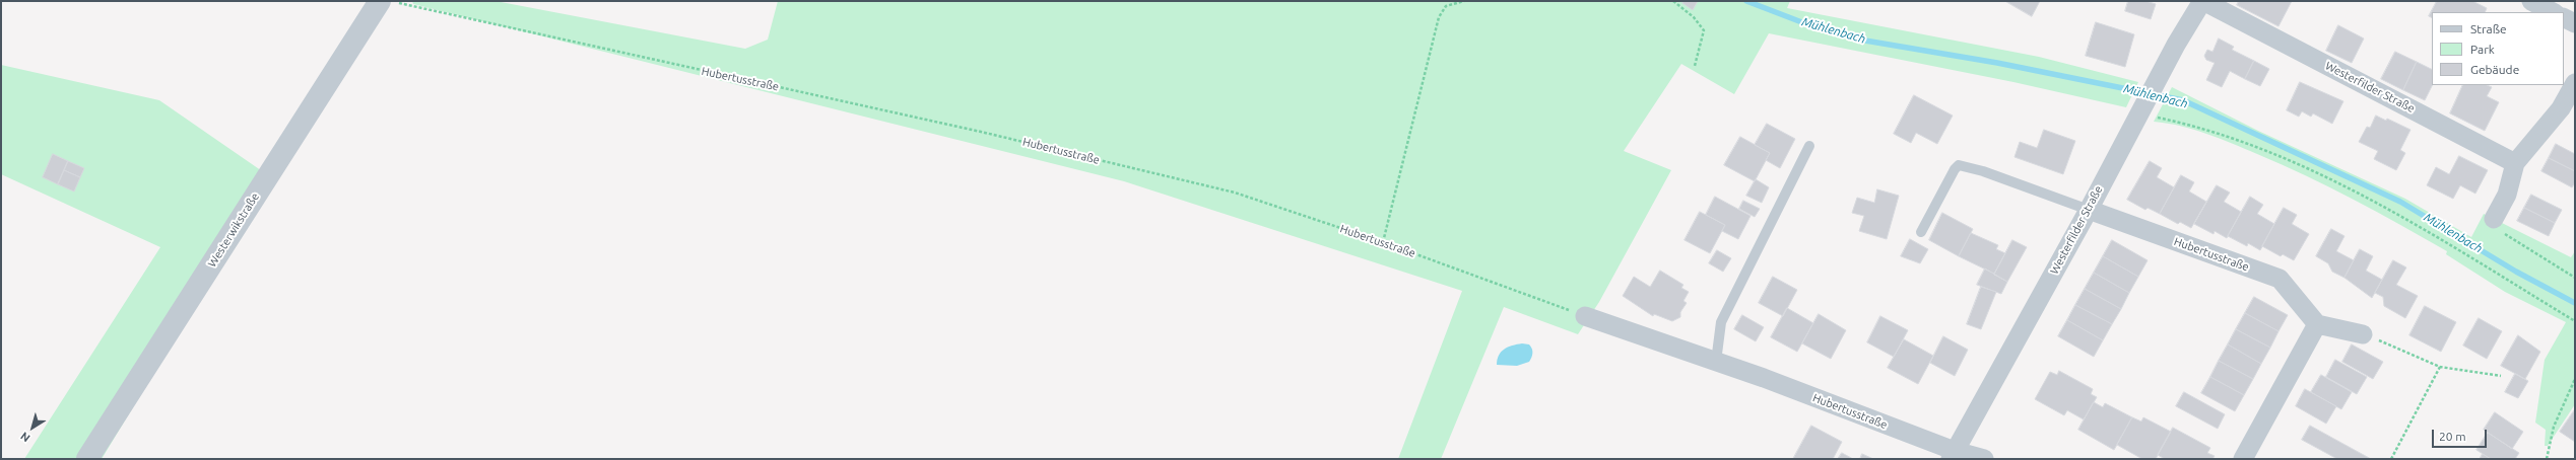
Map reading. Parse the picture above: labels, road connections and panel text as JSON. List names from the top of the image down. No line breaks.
{"streets":{"street":["Hubertusstraße","Westerfilder Straße","Westerwikstraße"]},"crossings":[["Hubertusstraße","Westerfilder Straße"],["Hubertusstraße","Westerwikstraße"]],"water":["Mühlenbach"],"legend":["Straße","Park","Gebäude"],"scale_bar":"20 m","north":"bottom left"}
